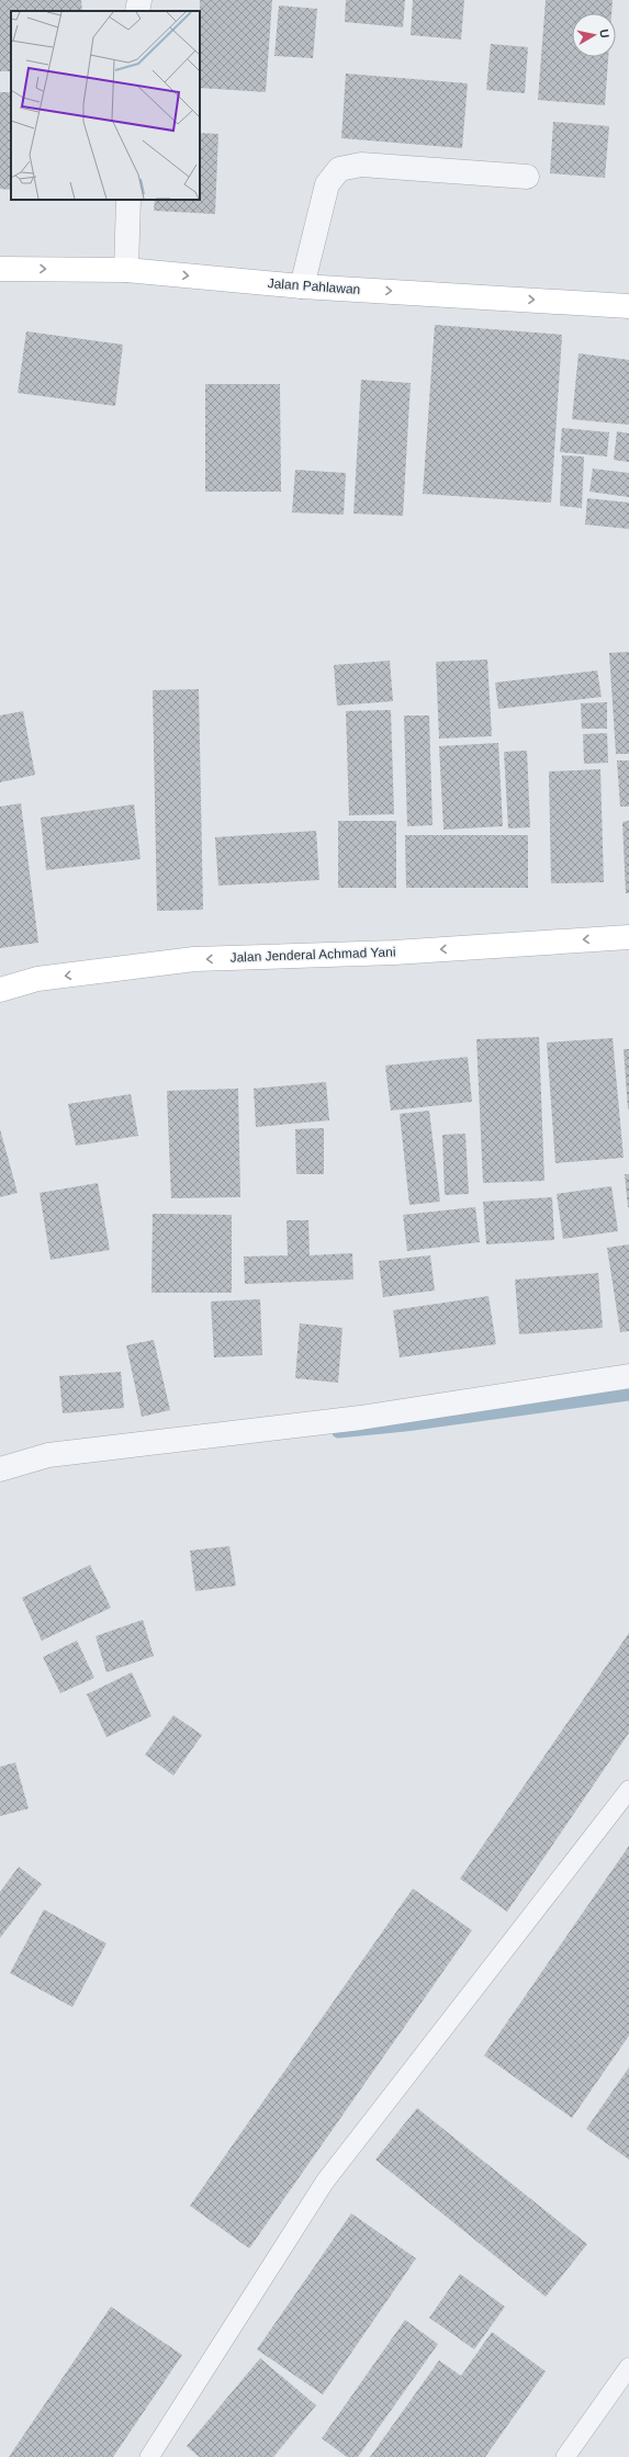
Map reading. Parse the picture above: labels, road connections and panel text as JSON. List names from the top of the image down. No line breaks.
{"streets":{"main road":["Jalan Pahlawan","Jalan Jenderal Achmad Yani"]},"one_way":["Jalan Pahlawan","Jalan Jenderal Achmad Yani"],"north":"right"}
